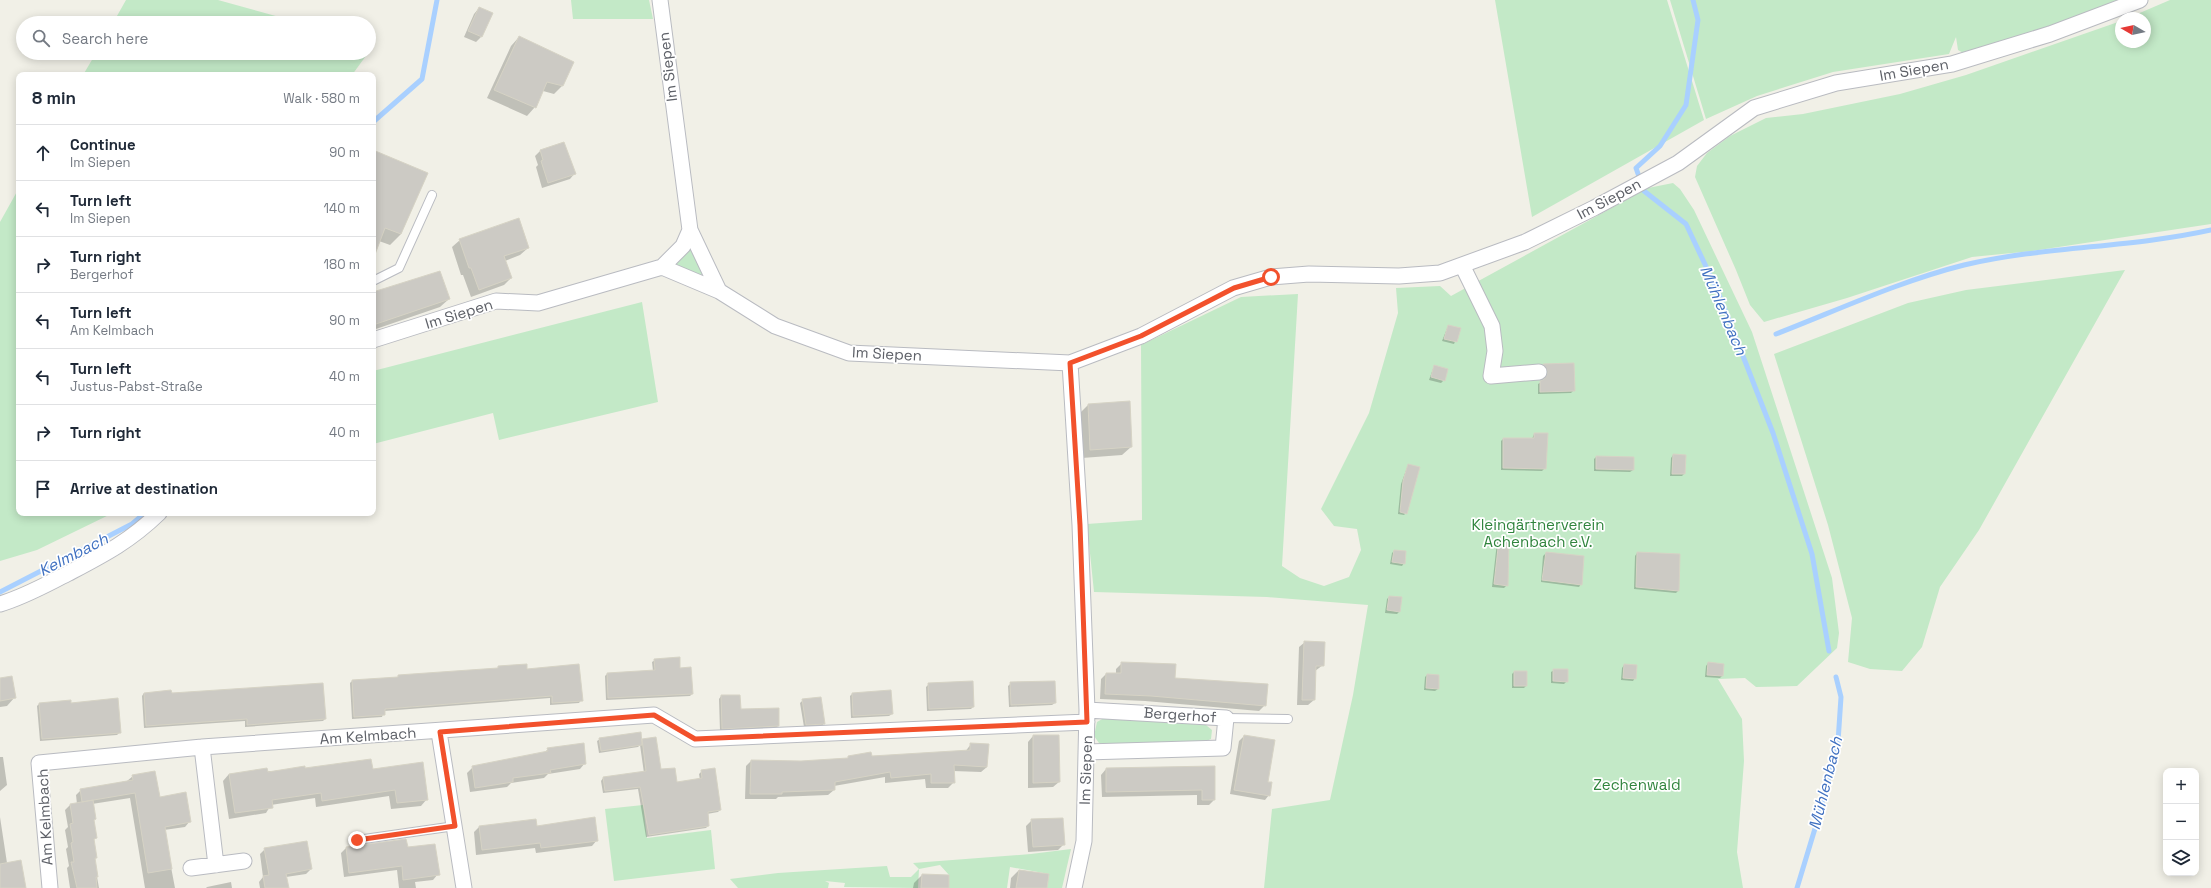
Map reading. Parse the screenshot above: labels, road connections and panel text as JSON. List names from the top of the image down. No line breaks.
{"streets":{"street":["Im Siepen","Bergerhof","Am Kelmbach"]},"crossings":[["Im Siepen","Bergerhof"],["Bergerhof","Am Kelmbach"]],"water":["Mühlenbach","Kelmbach"],"parks":["Kleingärtnerverein Achenbach e.V.","Zechenwald"],"north":"left","page":{"search":"Search here","heading":["8 min","Walk · 580 m"],"list":[["Continue","Im Siepen","90 m"],["Turn left","Im Siepen","140 m"],["Turn right","Bergerhof","180 m"],["Turn left","Am Kelmbach","90 m"],["Turn left","Justus-Pabst-Straße","40 m"],["Turn right","40 m"],"Arrive at destination"],"map_buttons":["+","−"]}}
